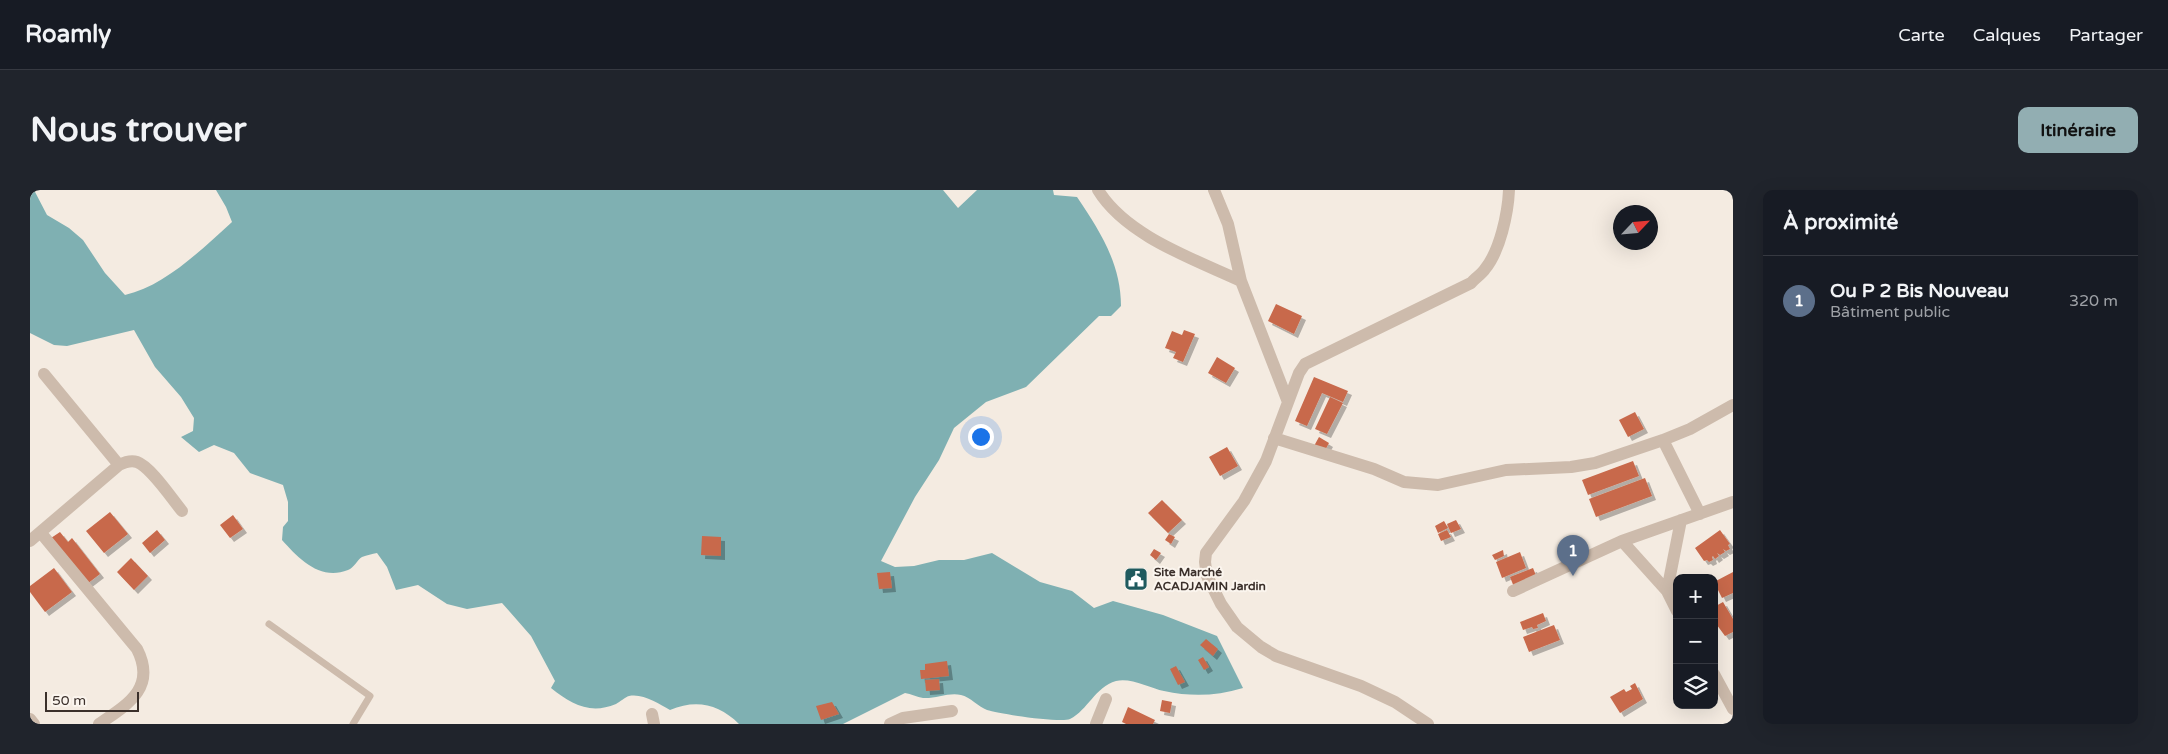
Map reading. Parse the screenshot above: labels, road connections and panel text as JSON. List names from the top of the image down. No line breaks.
{"places":{"public building":["Site Marché ACADJAMIN Jardin"]},"scale_bar":"50 m","north":"top right","page":{"header":"Roamly","nav":["Carte","Calques","Partager"],"buttons":"Itinéraire","title":"Nous trouver","heading":"À proximité","list":[{"mark":"1","name":"Ou P 2 Bis Nouveau","note":"Bâtiment public","value":"320 m"}],"pins":"1","map_buttons":["+","−"],"scale":"50 m"}}
